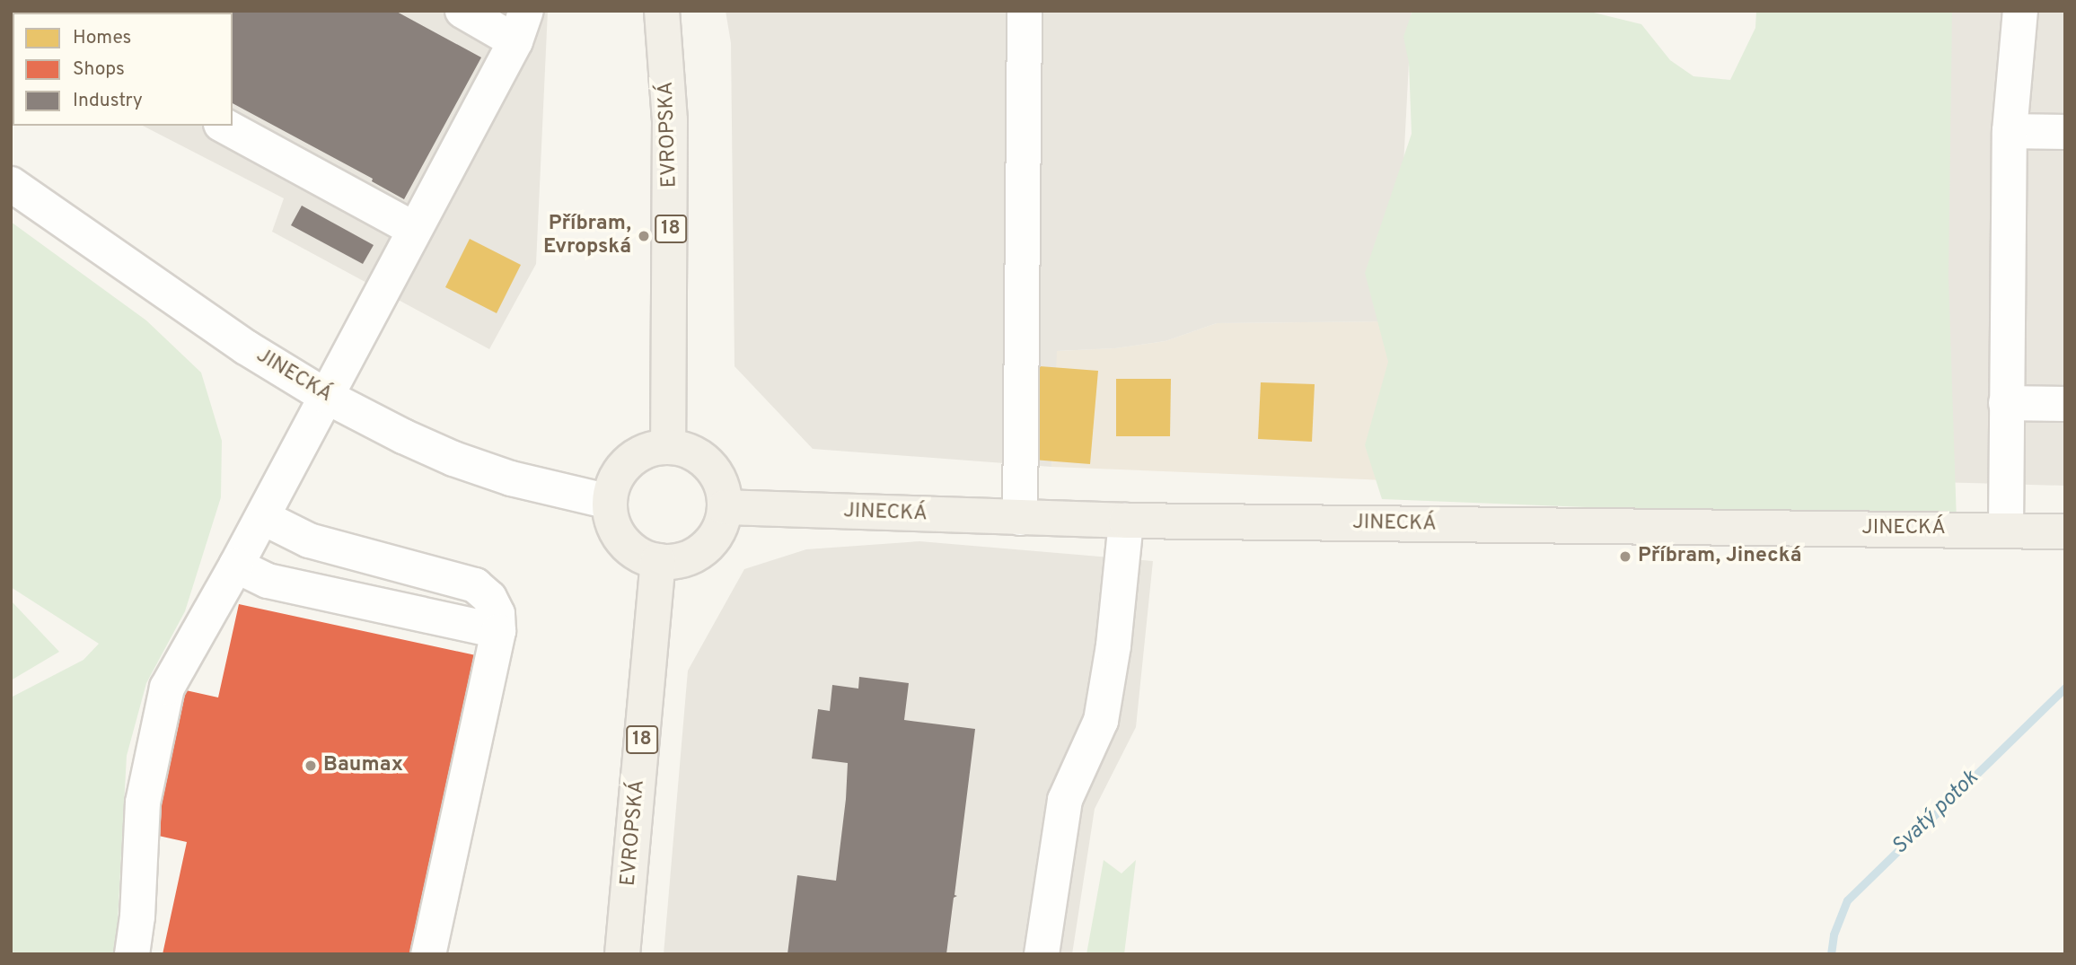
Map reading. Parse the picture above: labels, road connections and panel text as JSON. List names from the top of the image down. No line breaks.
{"streets":{"main road":["EVROPSKÁ","18","JINECKÁ"]},"crossings":[["EVROPSKÁ","JINECKÁ"]],"water":["Svatý potok"],"places":["Příbram, Evropská","Příbram, Jinecká","Baumax"],"legend":["Homes","Shops","Industry"]}
